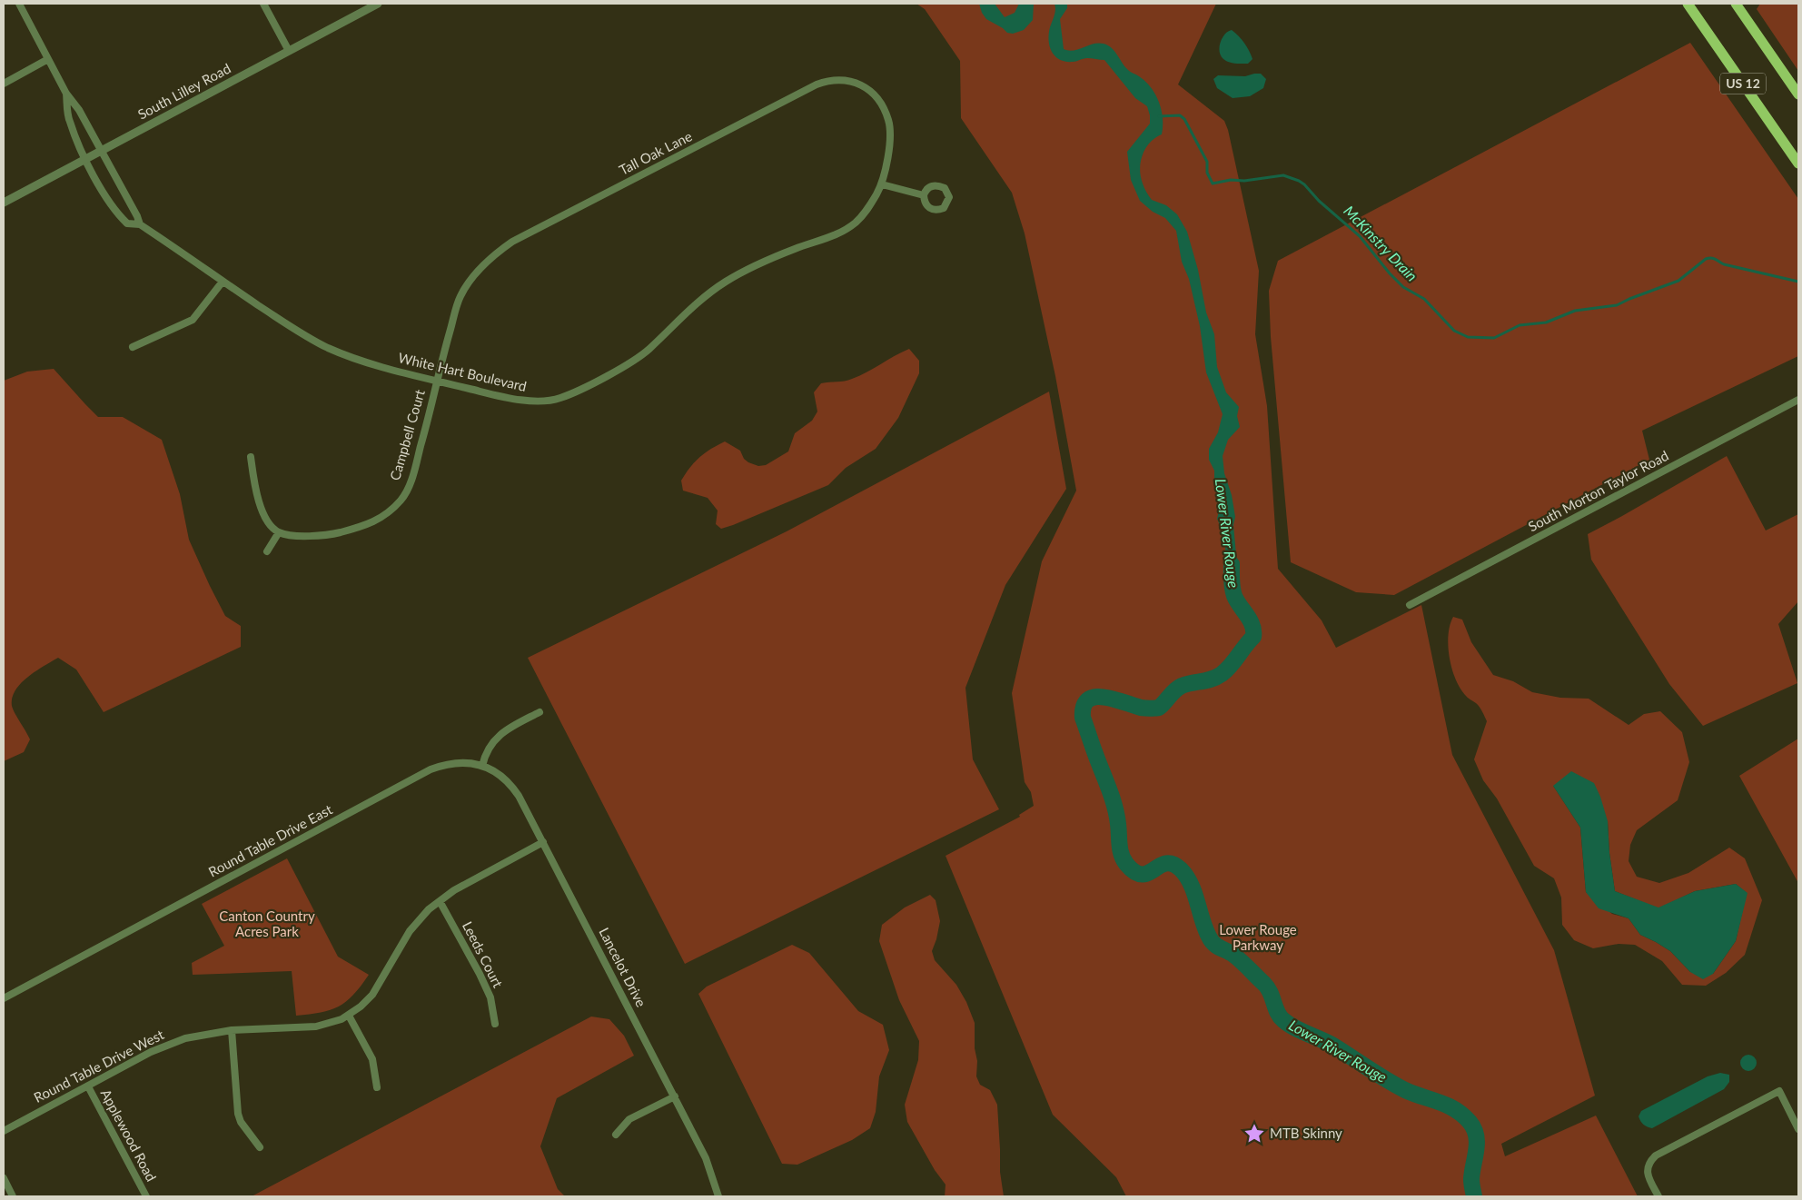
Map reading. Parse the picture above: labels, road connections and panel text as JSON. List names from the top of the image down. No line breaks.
{"streets":{"main road":["US 12"],"street":["South Lilley Road","Tall Oak Lane","White Hart Boulevard","Campbell Court","South Morton Taylor Road","Round Table Drive East","Leeds Court","Lancelot Drive","Round Table Drive West","Applewood Road"]},"crossings":[["South Lilley Road","White Hart Boulevard"],["Tall Oak Lane","White Hart Boulevard"],["Tall Oak Lane","Campbell Court"],["White Hart Boulevard","Campbell Court"],["Round Table Drive East","Lancelot Drive"],["Leeds Court","Round Table Drive West"],["Lancelot Drive","Round Table Drive West"],["Round Table Drive West","Applewood Road"]],"water":["McKinstry Drain","Lower River Rouge"],"parks":["Canton Country Acres Park","Lower Rouge Parkway"],"places":{"place":["MTB Skinny"]}}
